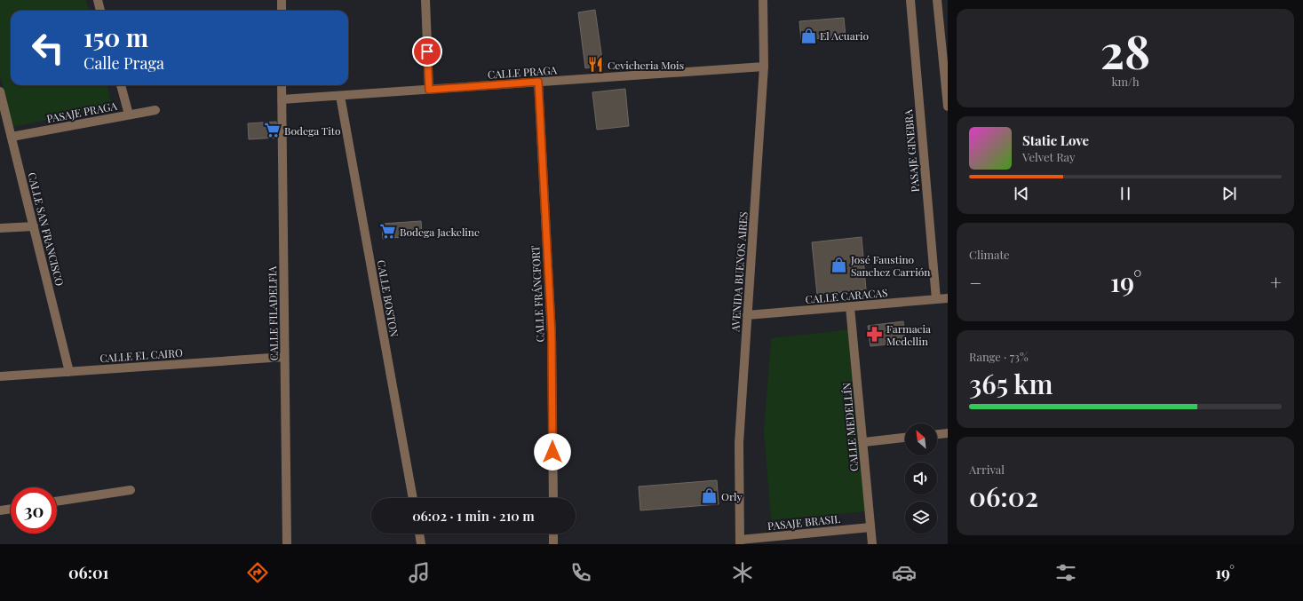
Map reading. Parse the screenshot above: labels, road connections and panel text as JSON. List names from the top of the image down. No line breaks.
{"streets":{"street":["CALLE PRAGA","PASAJE PRAGA","PASAJE GINEBRA","CALLE SAN FRANCISCO","AVENIDA BUENOS AIRES","CALLE FRÁNCFORT","CALLE CARACAS","CALLE BOSTON","CALLE FILADELFIA","CALLE EL CAIRO","CALLE MEDELLÍN","PASAJE BRASIL"]},"crossings":[["CALLE PRAGA","AVENIDA BUENOS AIRES"],["CALLE PRAGA","CALLE FRÁNCFORT"],["CALLE PRAGA","CALLE BOSTON"],["CALLE PRAGA","CALLE FILADELFIA"],["PASAJE PRAGA","CALLE SAN FRANCISCO"],["PASAJE GINEBRA","CALLE CARACAS"],["CALLE SAN FRANCISCO","CALLE EL CAIRO"],["AVENIDA BUENOS AIRES","CALLE CARACAS"],["AVENIDA BUENOS AIRES","PASAJE BRASIL"],["CALLE CARACAS","CALLE MEDELLÍN"],["CALLE FILADELFIA","CALLE EL CAIRO"],["CALLE MEDELLÍN","PASAJE BRASIL"]],"places":{"shop":["El Acuario","José Faustino Sanchez Carrión","Orly"],"restaurant":["Cevicheria Mois"],"supermarket":["Bodega Tito","Bodega Jackeline"],"pharmacy":["Farmacia Medellin"]},"north":"top left","page":{"tile":[["28","km/h"],"Climate",["Range · 73%","365 km"],["Arrival","06:02"]],"turn":["150 m","Calle Praga"],"song":["Static Love","Velvet Ray"],"heat":["−","19°","+"],"limit":"30","trip":"06:02 · 1 min · 210 m","tabs":["06:01","19°"]}}
